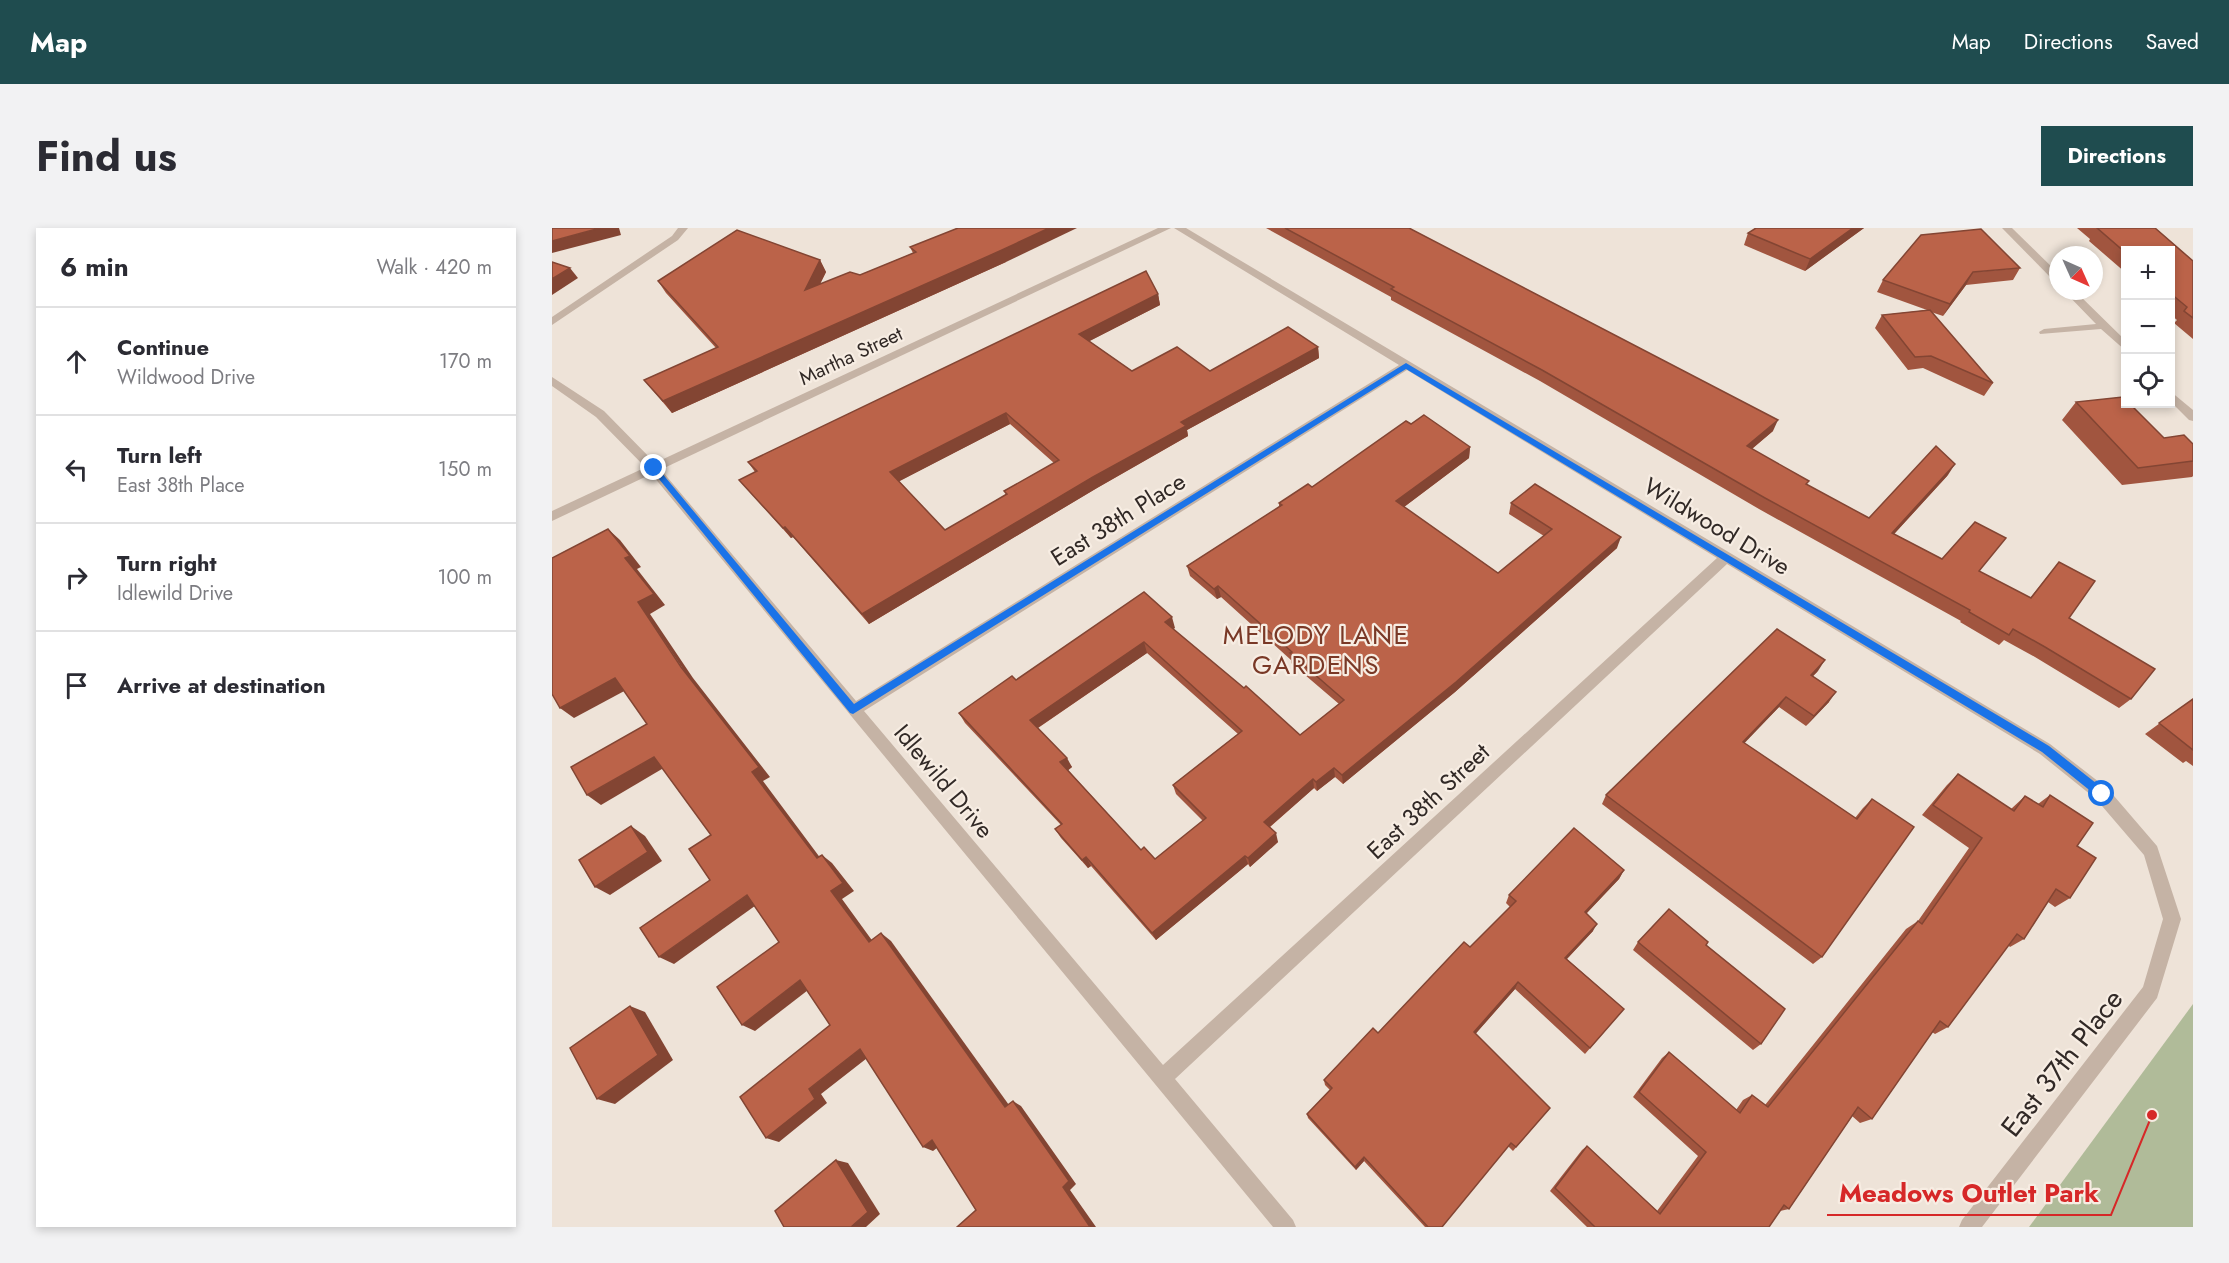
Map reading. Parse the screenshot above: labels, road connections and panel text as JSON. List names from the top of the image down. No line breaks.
{"streets":{"street":["Martha Street","East 38th Place","Wildwood Drive","Idlewild Drive","East 38th Street","East 37th Place"]},"crossings":[["Martha Street","Idlewild Drive"],["East 38th Place","Wildwood Drive"],["East 38th Place","Idlewild Drive"],["Wildwood Drive","East 38th Street"],["Wildwood Drive","East 37th Place"],["Idlewild Drive","East 38th Street"]],"districts":["MELODY LANE GARDENS"],"places":["Meadows Outlet Park"],"north":"bottom right","page":{"header":"Map","nav":["Map","Directions","Saved"],"title":"Find us","buttons":"Directions","heading":["6 min","Walk · 420 m"],"map_buttons":["+","−"],"list":[["Continue","Wildwood Drive","170 m"],["Turn left","East 38th Place","150 m"],["Turn right","Idlewild Drive","100 m"],"Arrive at destination"]}}
